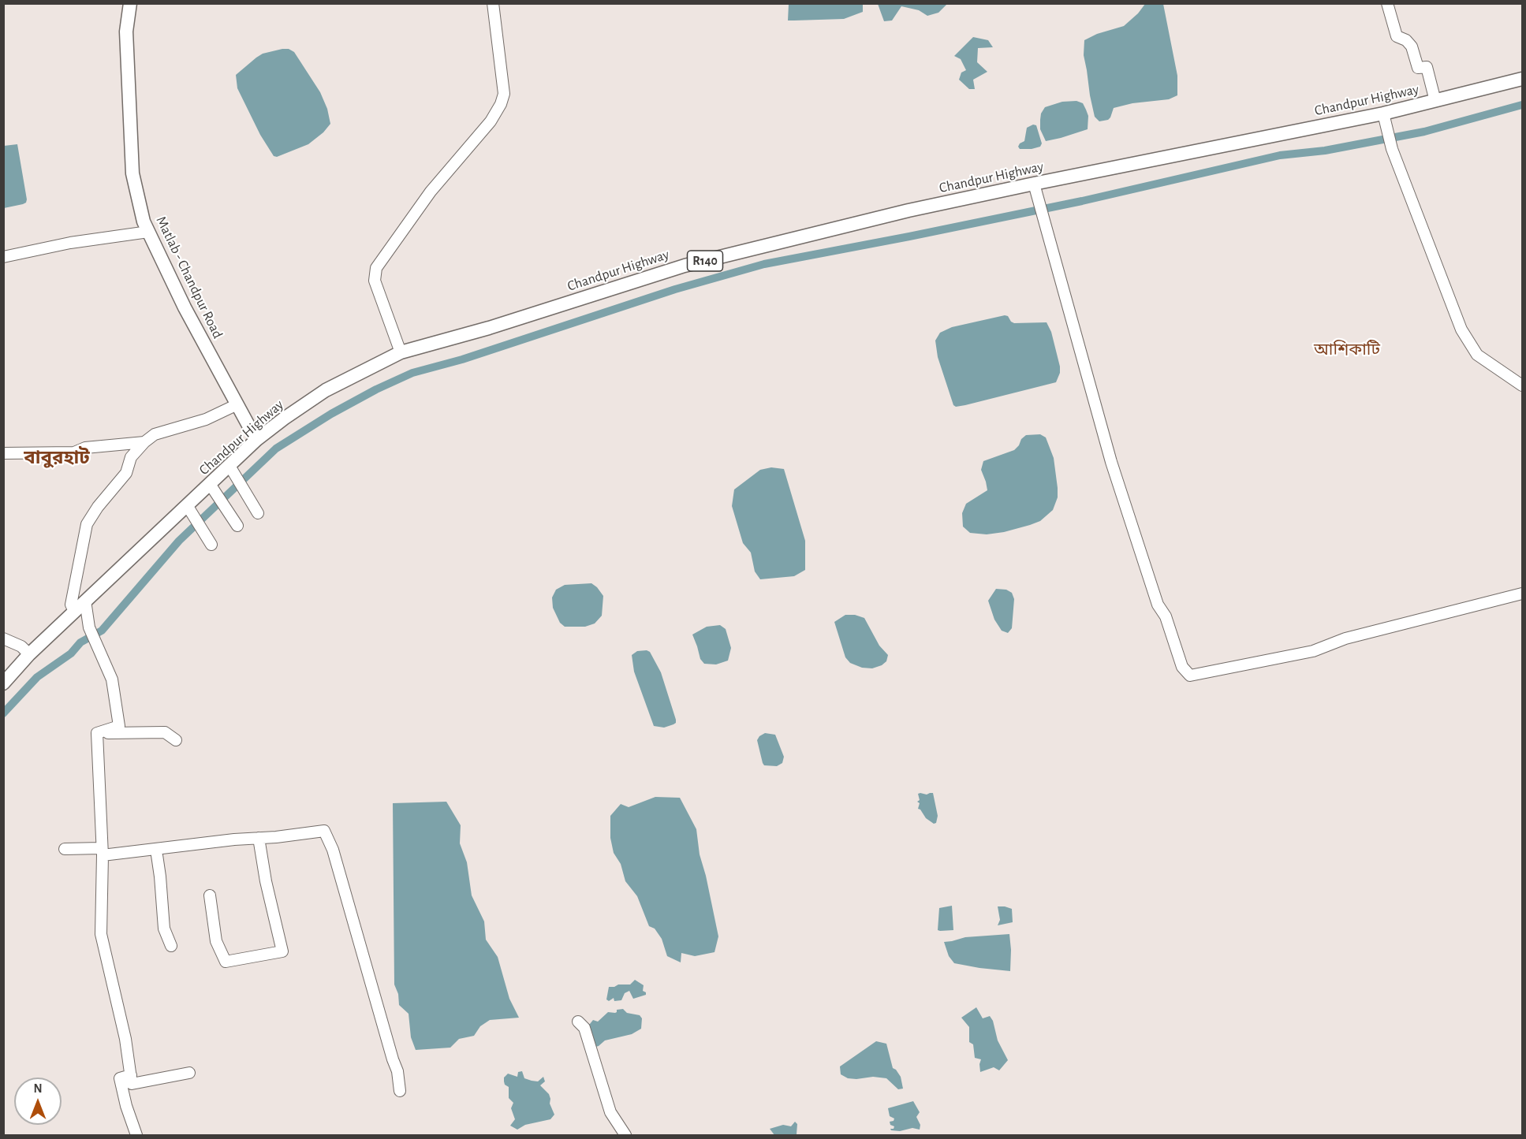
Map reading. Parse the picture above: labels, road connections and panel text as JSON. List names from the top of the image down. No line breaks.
{"streets":{"main road":["Chandpur Highway","R140","Matlab - Chandpur Road"]},"crossings":[["Chandpur Highway","Matlab - Chandpur Road"]],"districts":["আশিকাটি","বাবুরহাট"],"north":"top"}
